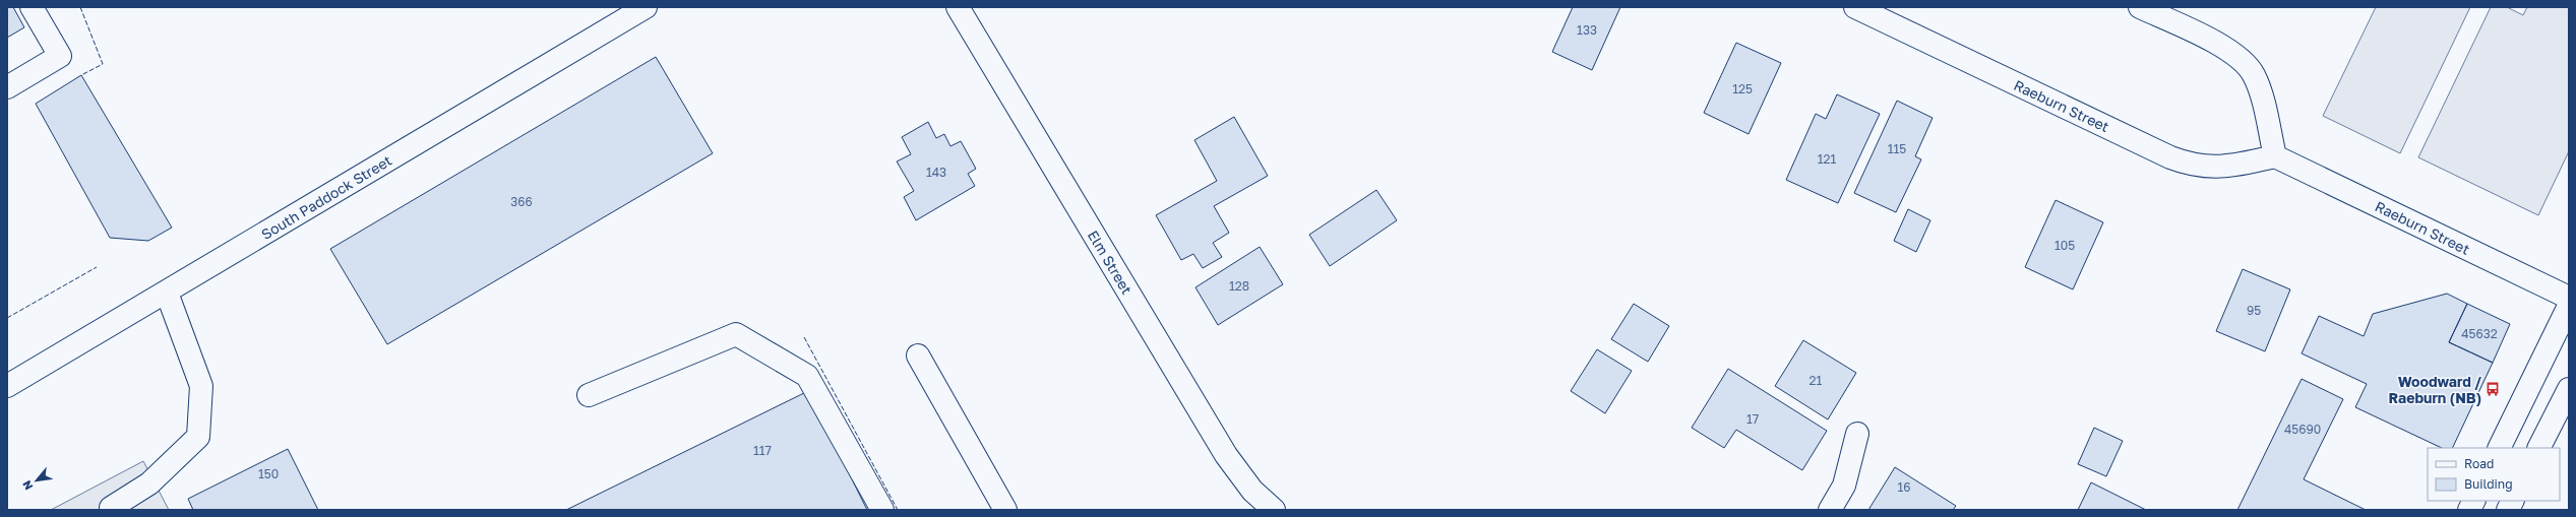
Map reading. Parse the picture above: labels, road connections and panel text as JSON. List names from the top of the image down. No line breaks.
{"streets":{"street":["Raeburn Street","South Paddock Street","Elm Street"]},"places":{"bus stop":["Woodward / Raeburn (NB)"]},"house_numbers":["133","125","115","121","143","366","105","128","95","45632","21","17","45690","117","150","16"],"legend":["Road","Building"],"north":"bottom left"}
